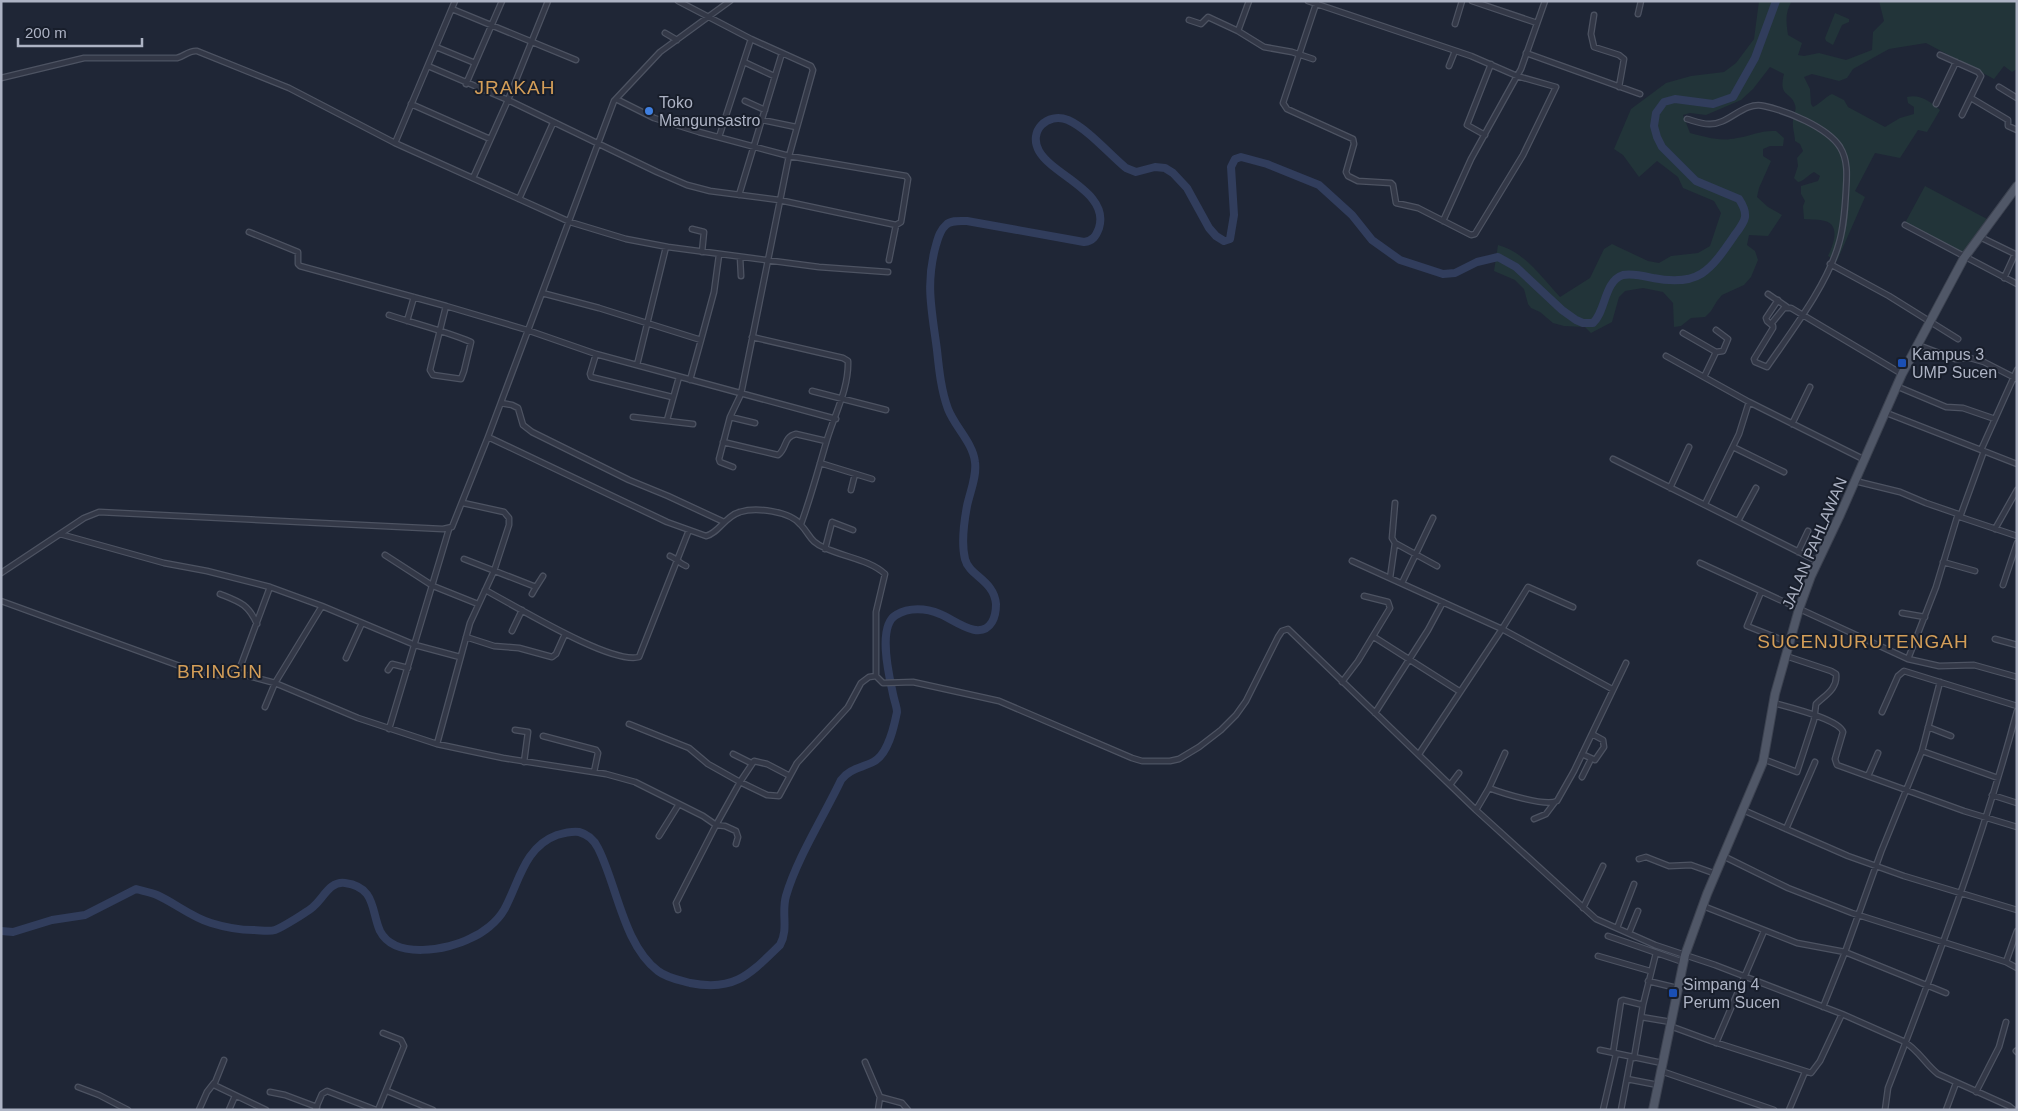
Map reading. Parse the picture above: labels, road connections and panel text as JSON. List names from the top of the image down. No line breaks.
{"streets":{"main road":["JALAN PAHLAWAN"]},"districts":["JRAKAH","SUCENJURUTENGAH","BRINGIN"],"places":{"other":["Toko Mangunsastro"],"transit":["Kampus 3 UMP Sucen","Simpang 4 Perum Sucen"]},"scale_bar":"200 m"}
